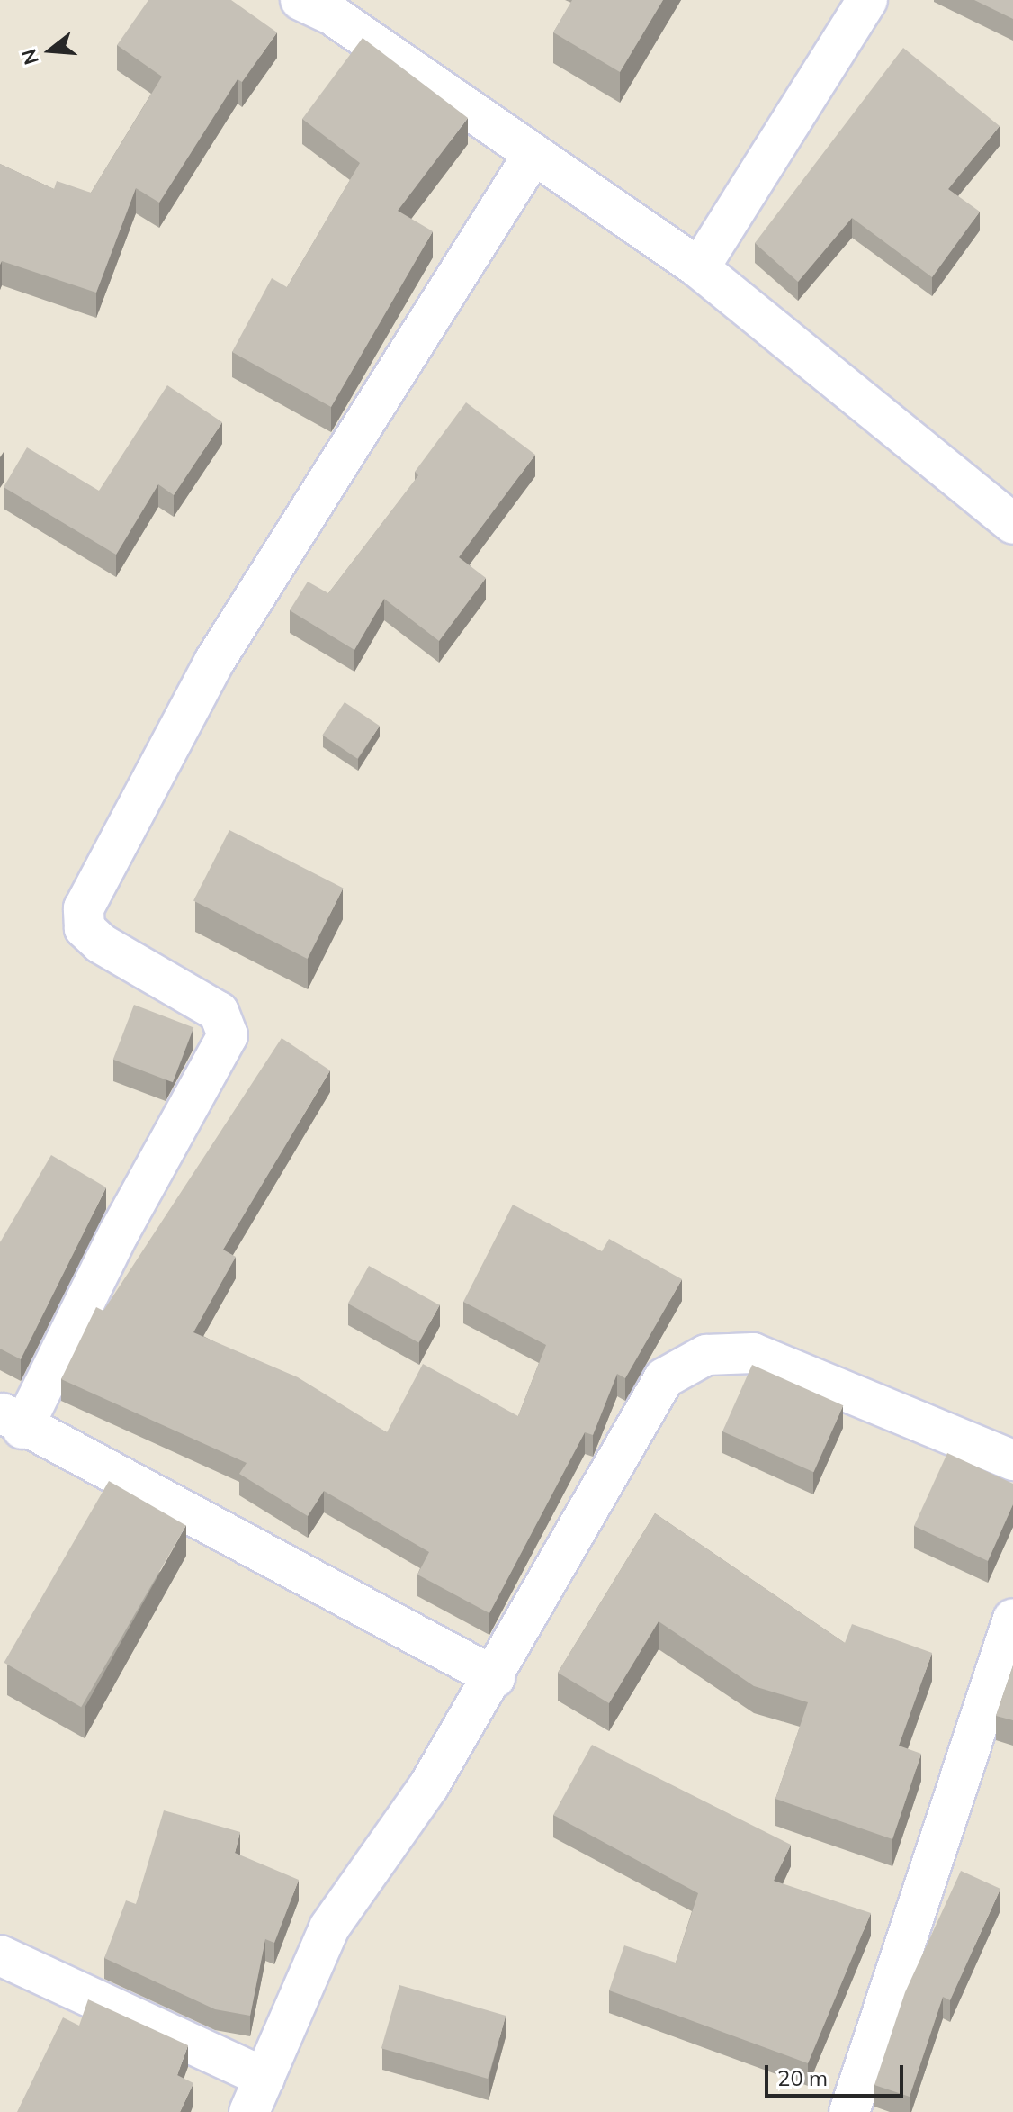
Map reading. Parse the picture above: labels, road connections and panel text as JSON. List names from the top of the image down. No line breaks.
{"scale_bar":"20 m","north":"left"}
